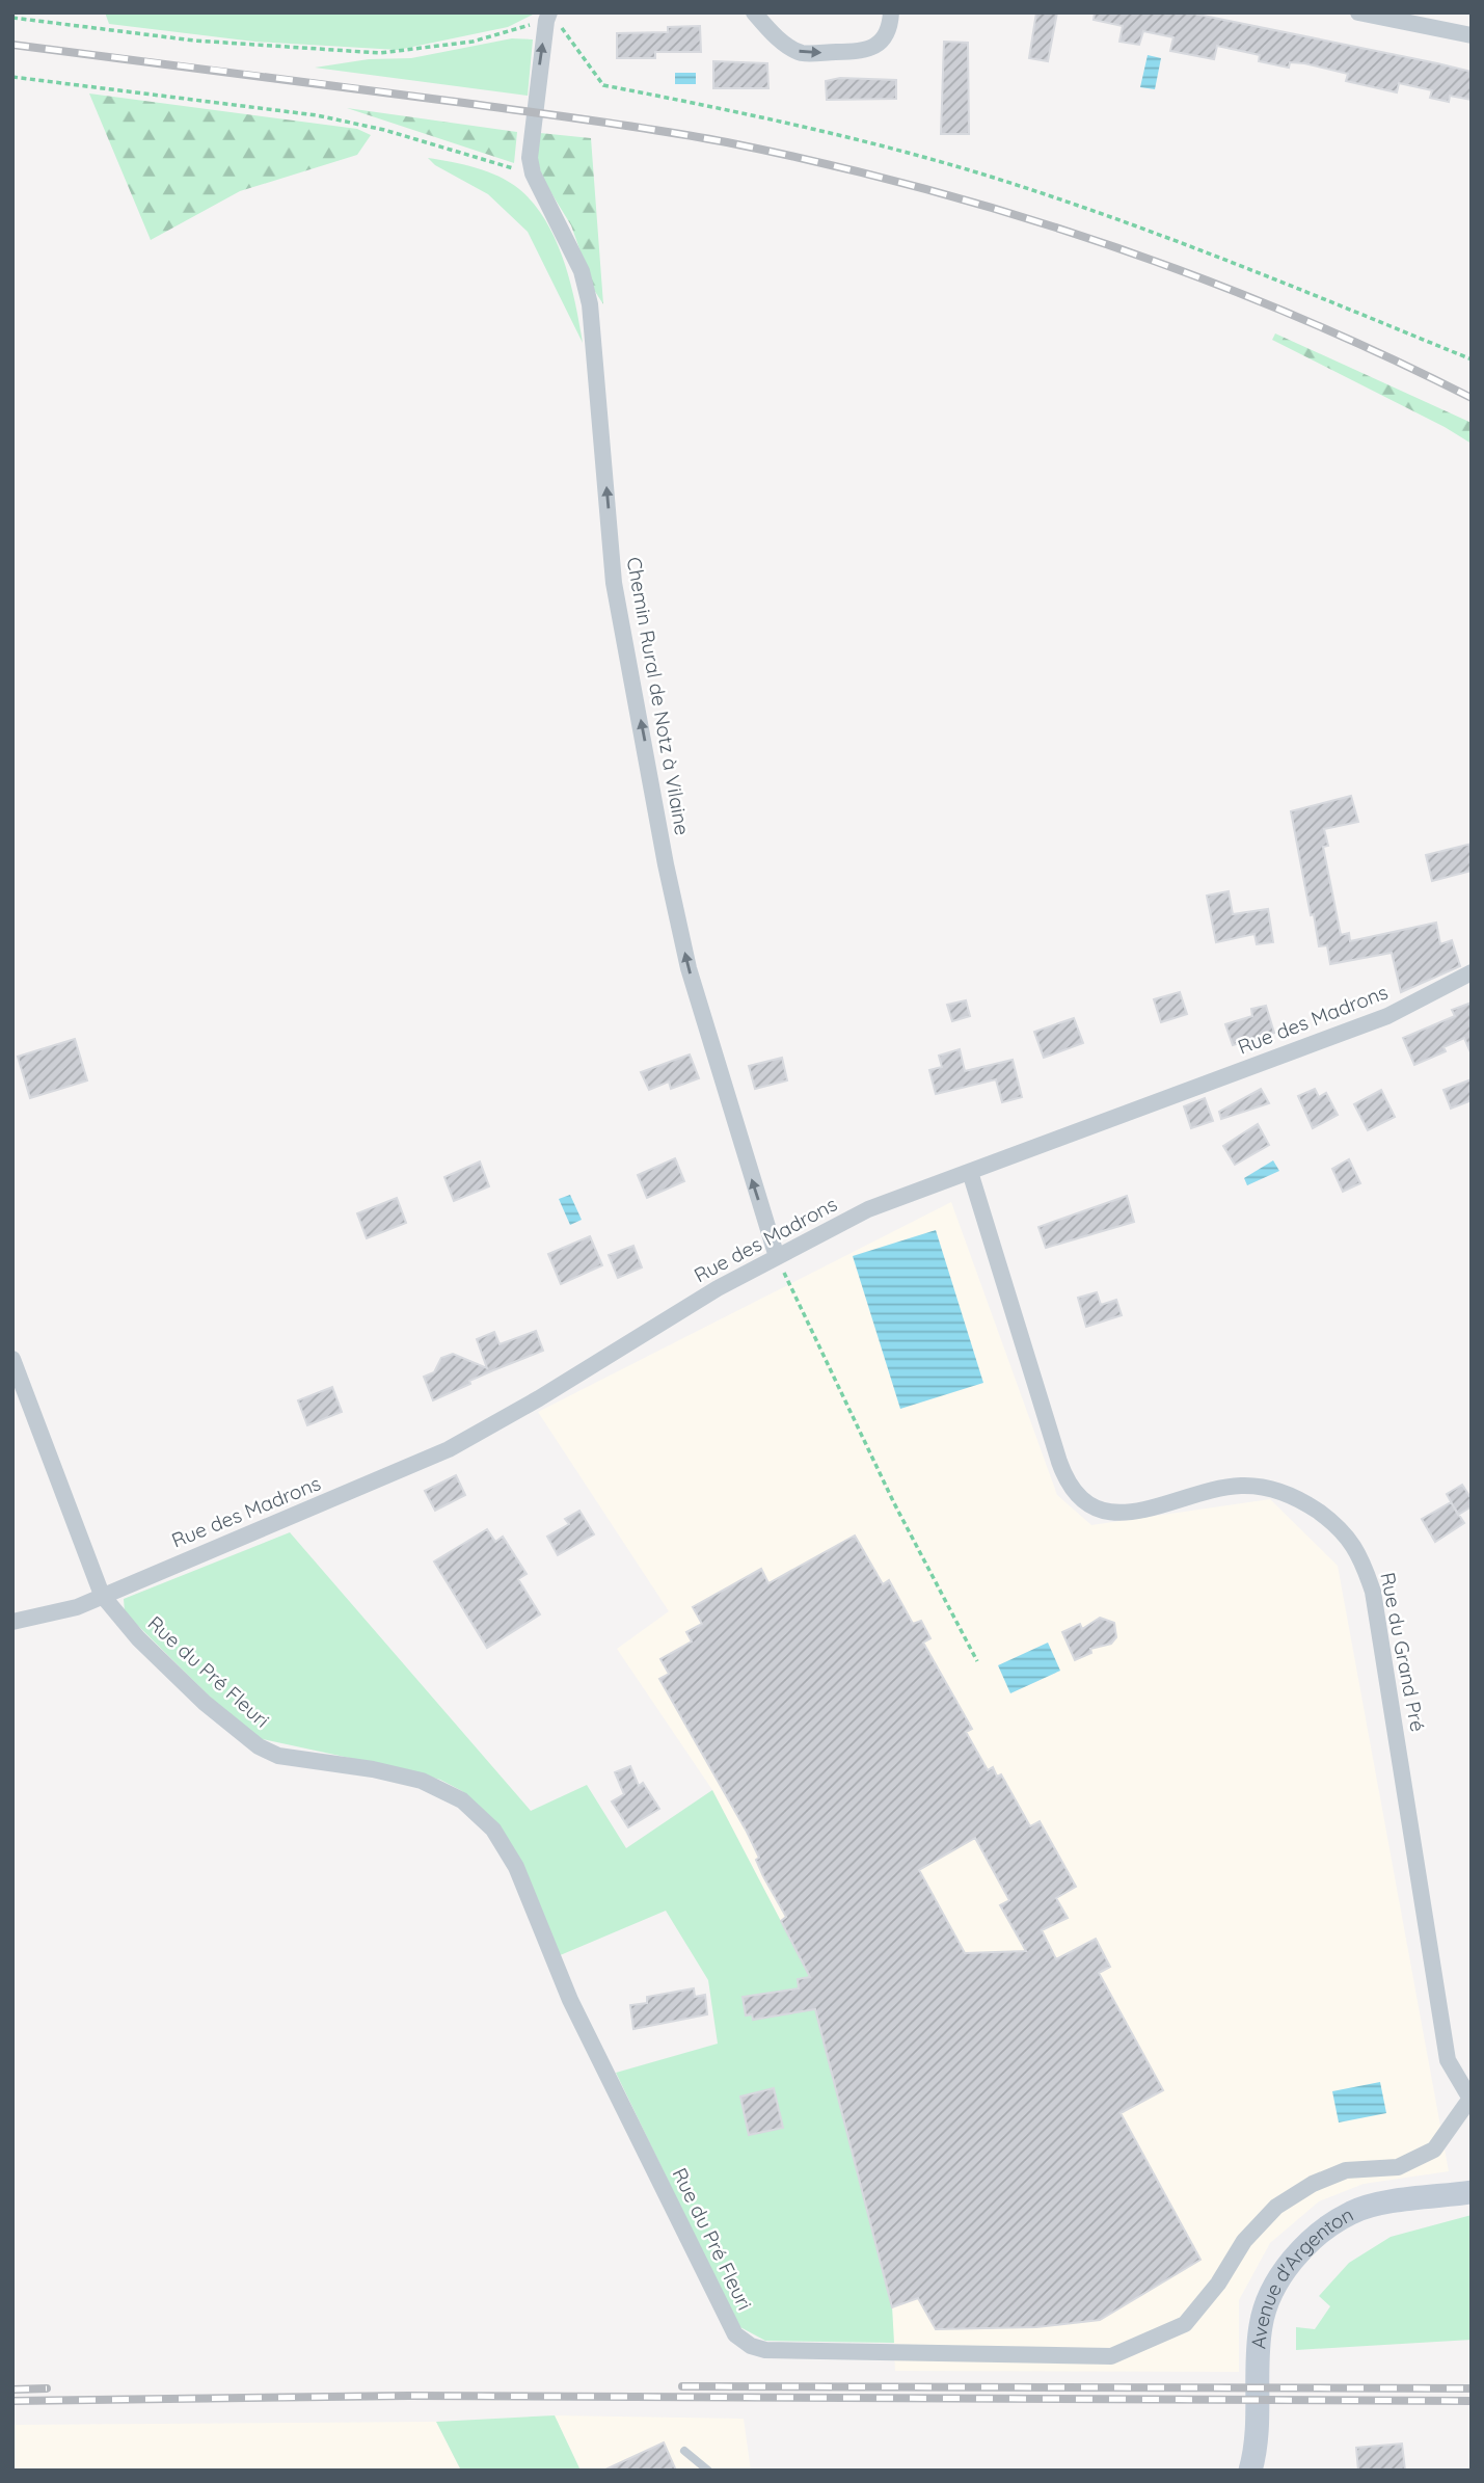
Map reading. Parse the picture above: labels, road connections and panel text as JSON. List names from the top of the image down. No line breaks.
{"streets":{"main road":["Avenue d'Argenton"],"street":["Chemin Rural de Notz à Vilaine","Rue des Madrons","Rue du Grand Pré","Rue du Pré Fleuri"]},"crossings":[["Chemin Rural de Notz à Vilaine","Rue des Madrons"],["Rue des Madrons","Rue du Grand Pré"],["Rue des Madrons","Rue du Pré Fleuri"],["Rue du Grand Pré","Rue du Pré Fleuri"]],"one_way":["Chemin Rural de Notz à Vilaine"]}
